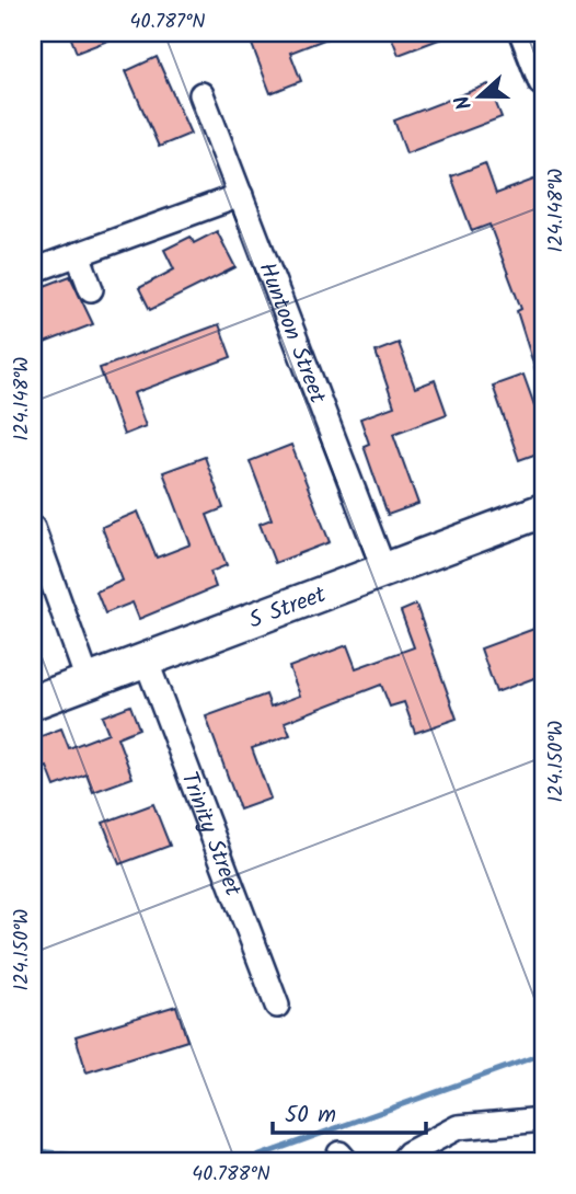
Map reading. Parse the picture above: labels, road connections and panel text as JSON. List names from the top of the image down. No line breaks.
{"streets":{"main road":["S Street"],"street":["Huntoon Street","Trinity Street"]},"crossings":[["Huntoon Street","S Street"],["S Street","Trinity Street"]],"scale_bar":"50 m","north":"left","coordinates":["40.787°N","124.148°W","124.150°W","40.788°N"]}
